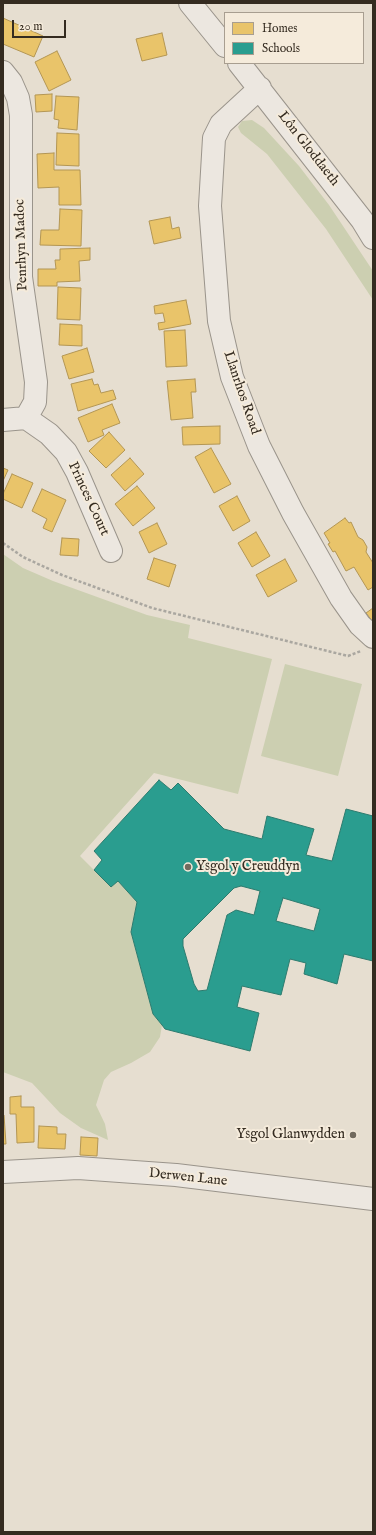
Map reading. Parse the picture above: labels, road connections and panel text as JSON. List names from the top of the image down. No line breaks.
{"streets":{"street":["Lôn Gloddaeth","Penrhyn Madoc","Llanrhos Road","Princes Court","Derwen Lane"]},"crossings":[["Lôn Gloddaeth","Llanrhos Road"],["Penrhyn Madoc","Princes Court"]],"places":["Ysgol y Creuddyn","Ysgol Glanwydden"],"legend":["Homes","Schools"],"scale_bar":"20 m"}
